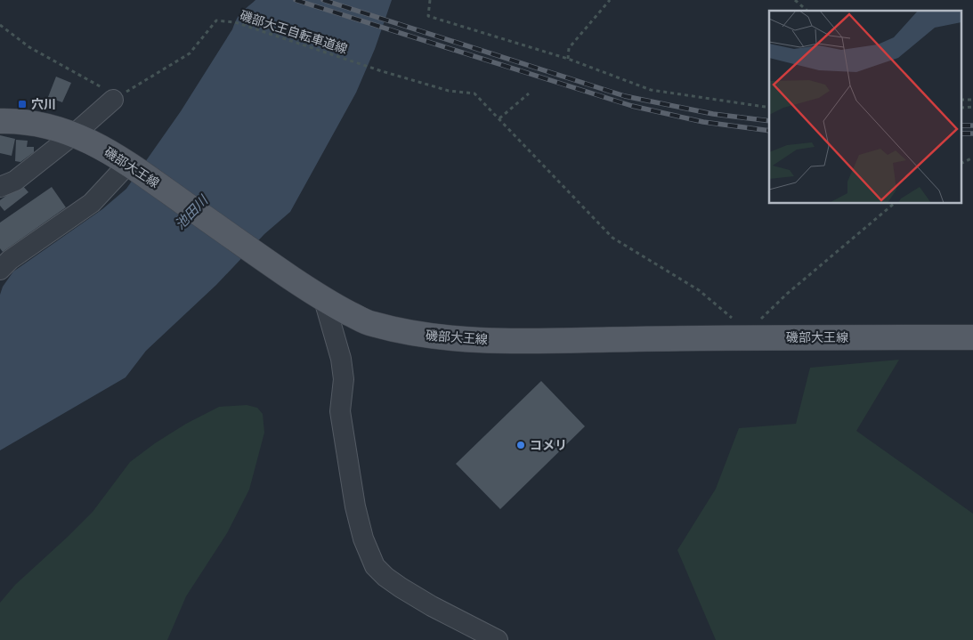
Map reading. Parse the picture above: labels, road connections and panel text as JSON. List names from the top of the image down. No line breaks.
{"streets":{"main road":["磯部大王線"],"path":["磯部大王自転車道線"]},"crossings":[["磯部大王自転車道線","磯部大王線"]],"water":["池田川"],"places":{"transit":["穴川"],"other":["コメリ"]}}
